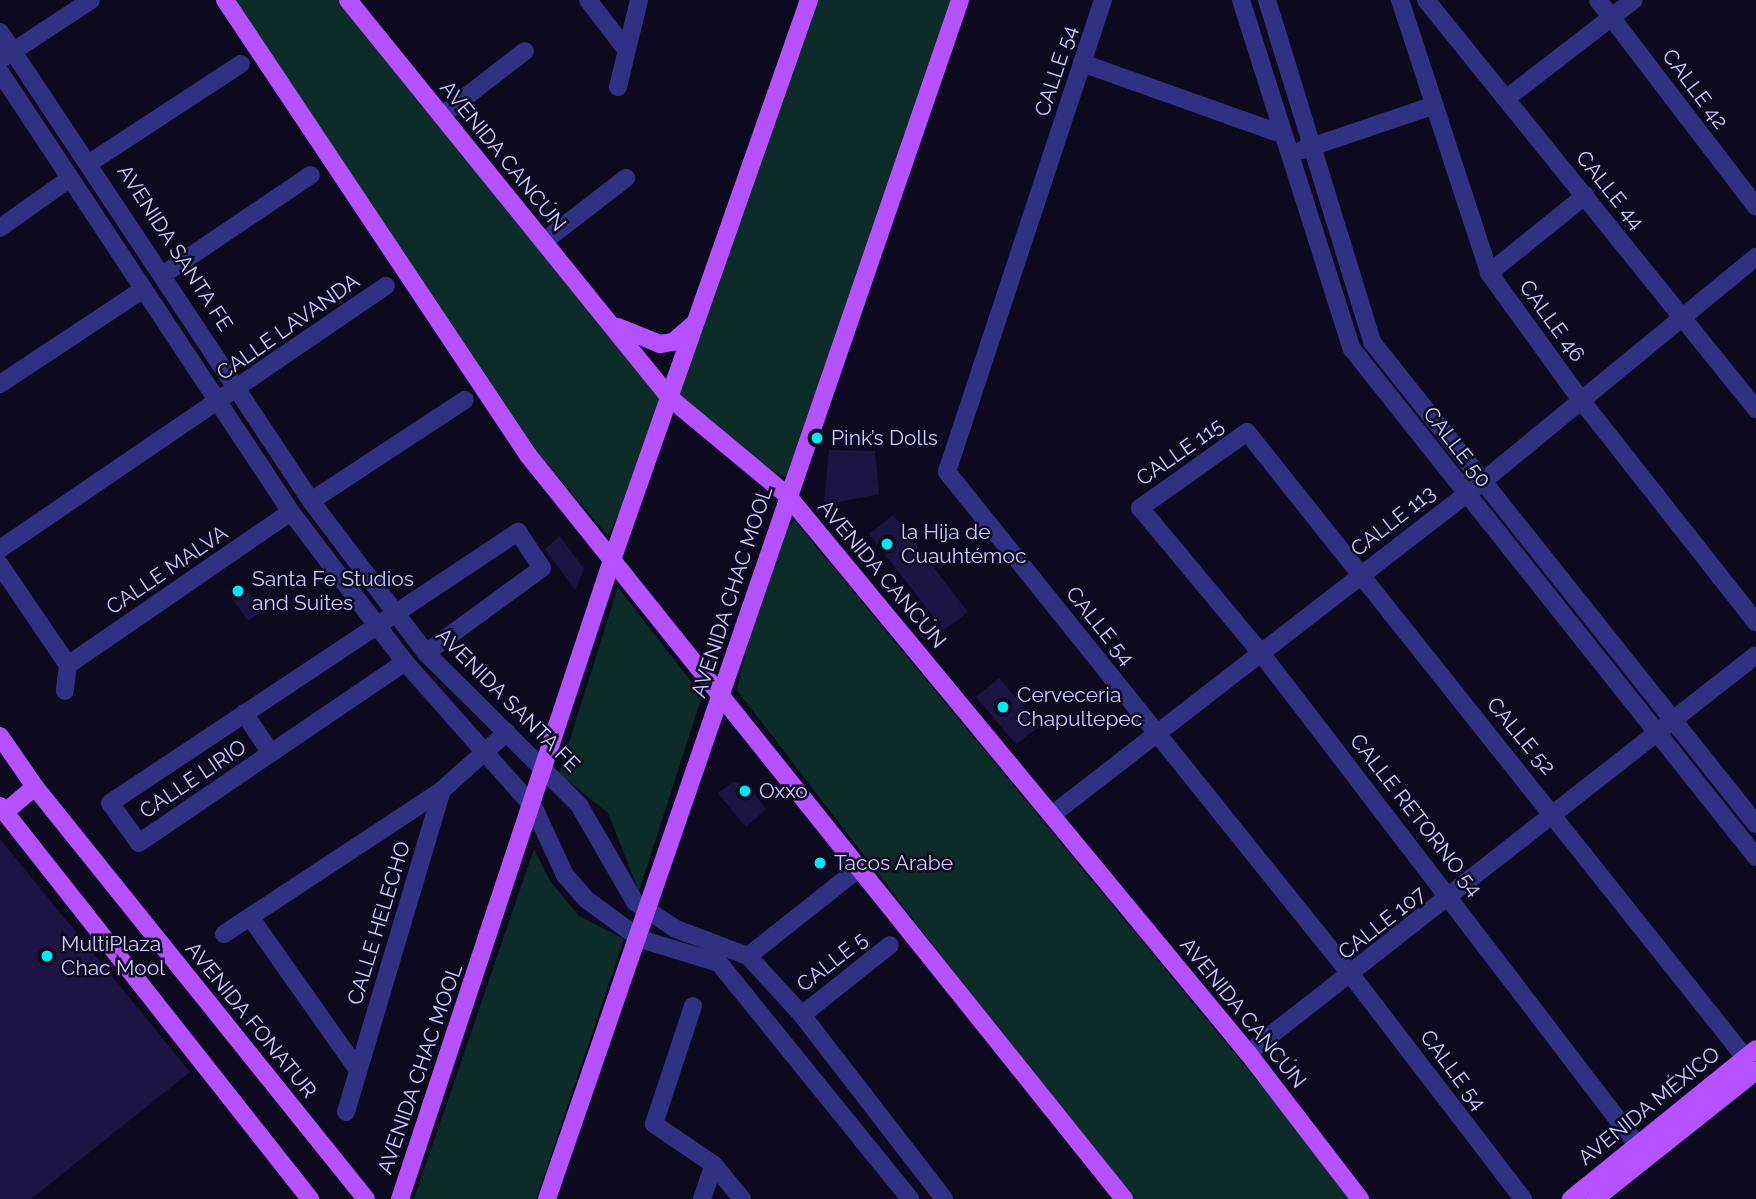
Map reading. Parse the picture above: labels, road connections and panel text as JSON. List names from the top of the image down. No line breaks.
{"streets":{"main road":["AVENIDA CANCÚN","AVENIDA CHAC MOOL","AVENIDA FONATUR","AVENIDA MÉXICO"],"street":["CALLE 54","CALLE 42","CALLE 44","AVENIDA SANTA FE","CALLE 46","CALLE LAVANDA","CALLE 50","CALLE 115","CALLE 113","CALLE MALVA","CALLE 52","CALLE LIRIO","CALLE RETORNO 54","CALLE HELECHO","CALLE 107","CALLE 5"]},"crossings":[["CALLE 54","CALLE 113"],["CALLE 54","CALLE 107"],["AVENIDA CANCÚN","CALLE 113"],["AVENIDA CANCÚN","AVENIDA CHAC MOOL"],["AVENIDA CANCÚN","CALLE 107"],["CALLE 44","CALLE 113"],["AVENIDA SANTA FE","CALLE LAVANDA"],["AVENIDA SANTA FE","AVENIDA CHAC MOOL"],["AVENIDA SANTA FE","CALLE LIRIO"],["AVENIDA SANTA FE","CALLE HELECHO"],["AVENIDA SANTA FE","CALLE 5"],["CALLE 46","CALLE 113"],["CALLE 50","CALLE 113"],["CALLE 50","CALLE 107"],["CALLE 115","CALLE 52"],["CALLE 115","CALLE RETORNO 54"],["CALLE 113","CALLE 52"],["CALLE 113","CALLE RETORNO 54"],["CALLE 52","CALLE 107"],["CALLE 52","AVENIDA MÉXICO"],["CALLE RETORNO 54","CALLE 107"],["CALLE RETORNO 54","AVENIDA MÉXICO"]],"places":["Pink’s Dolls","la Hija de Cuauhtémoc","Santa Fe Studios and Suites","Cerveceria Chapultepec","Oxxo","Tacos Arabe","MultiPlaza Chac Mool"]}
